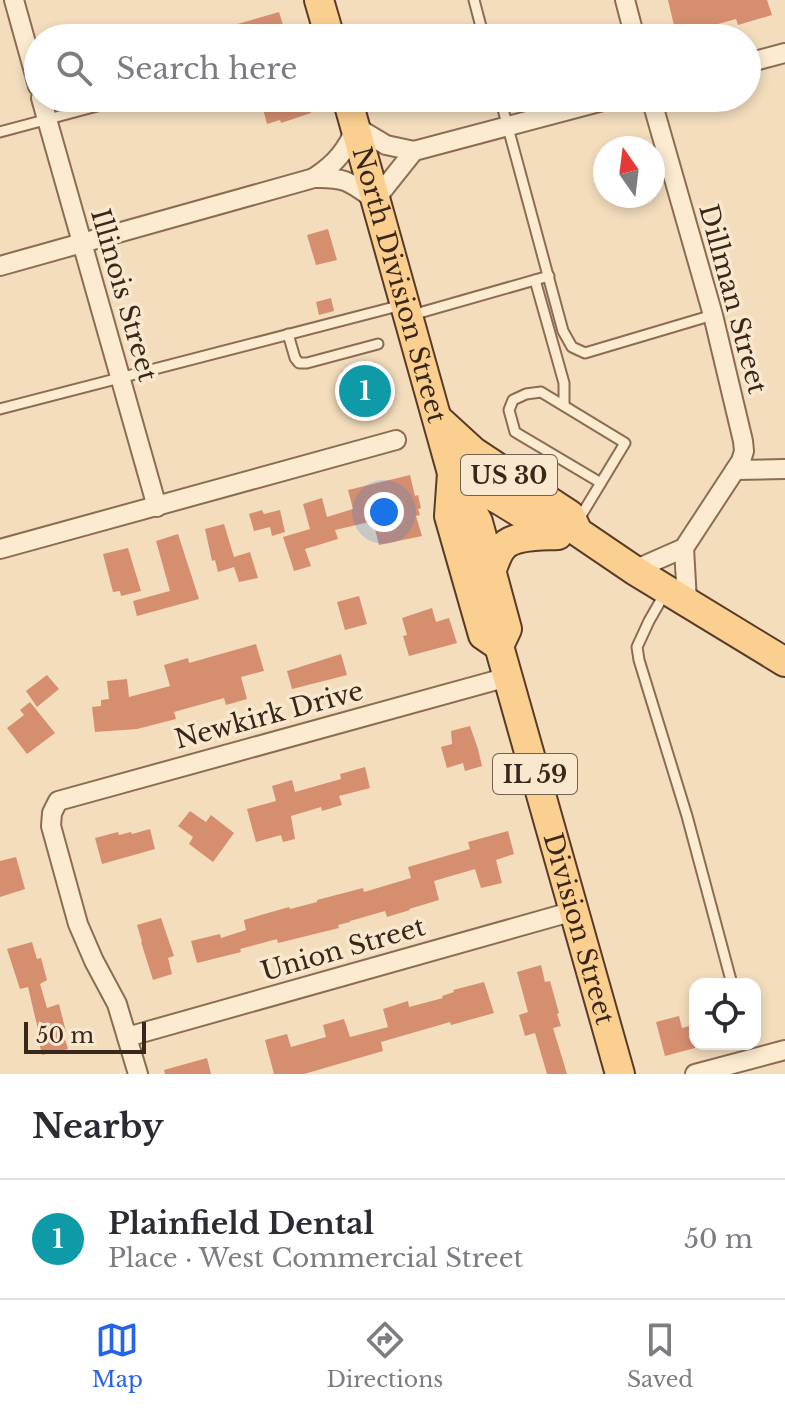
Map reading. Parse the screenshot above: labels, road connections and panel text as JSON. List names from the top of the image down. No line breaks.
{"streets":{"main road":["North Division Street","US 30","IL 59","Division Street"],"street":["Illinois Street","Dillman Street","Newkirk Drive","Union Street"]},"crossings":[["North Division Street","US 30"],["North Division Street","Division Street"],["US 30","Division Street"],["Newkirk Drive","Division Street"],["Newkirk Drive","Union Street"],["Division Street","Union Street"]],"scale_bar":"50 m","north":"top","page":{"search":"Search here","pins":"1","scale":"50 m","heading":"Nearby","list":[{"mark":"1","name":"Plainfield Dental","note":"Place · West Commercial Street","value":"50 m"}],"nav":["Map","Directions","Saved"]}}
